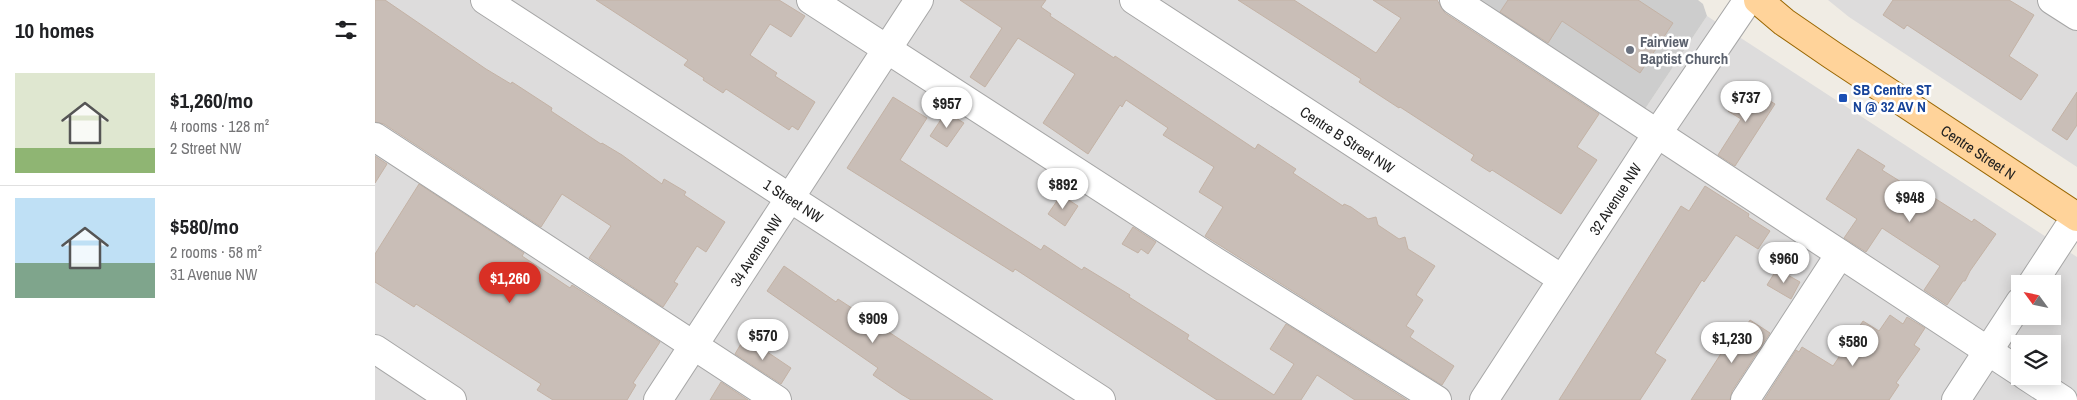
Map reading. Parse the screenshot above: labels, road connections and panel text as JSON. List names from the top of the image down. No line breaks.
{"streets":{"main road":["Centre Street N"],"street":["Centre B Street NW","32 Avenue NW","1 Street NW","34 Avenue NW"]},"crossings":[["Centre B Street NW","32 Avenue NW"],["1 Street NW","34 Avenue NW"]],"places":{"other":["Fairview Baptist Church"],"transit":["SB Centre ST N @ 32 AV N"]},"north":"top left","page":{"heading":"10 homes","list":[{"name":"$1,260/mo","note":"4 rooms · 128 m² · 2 Street NW"},{"name":"$580/mo","note":"2 rooms · 58 m² · 31 Avenue NW"}],"price":["$737","$957","$892","$948","$960","$1,260","$909","$570","$1,230","$580"]}}
